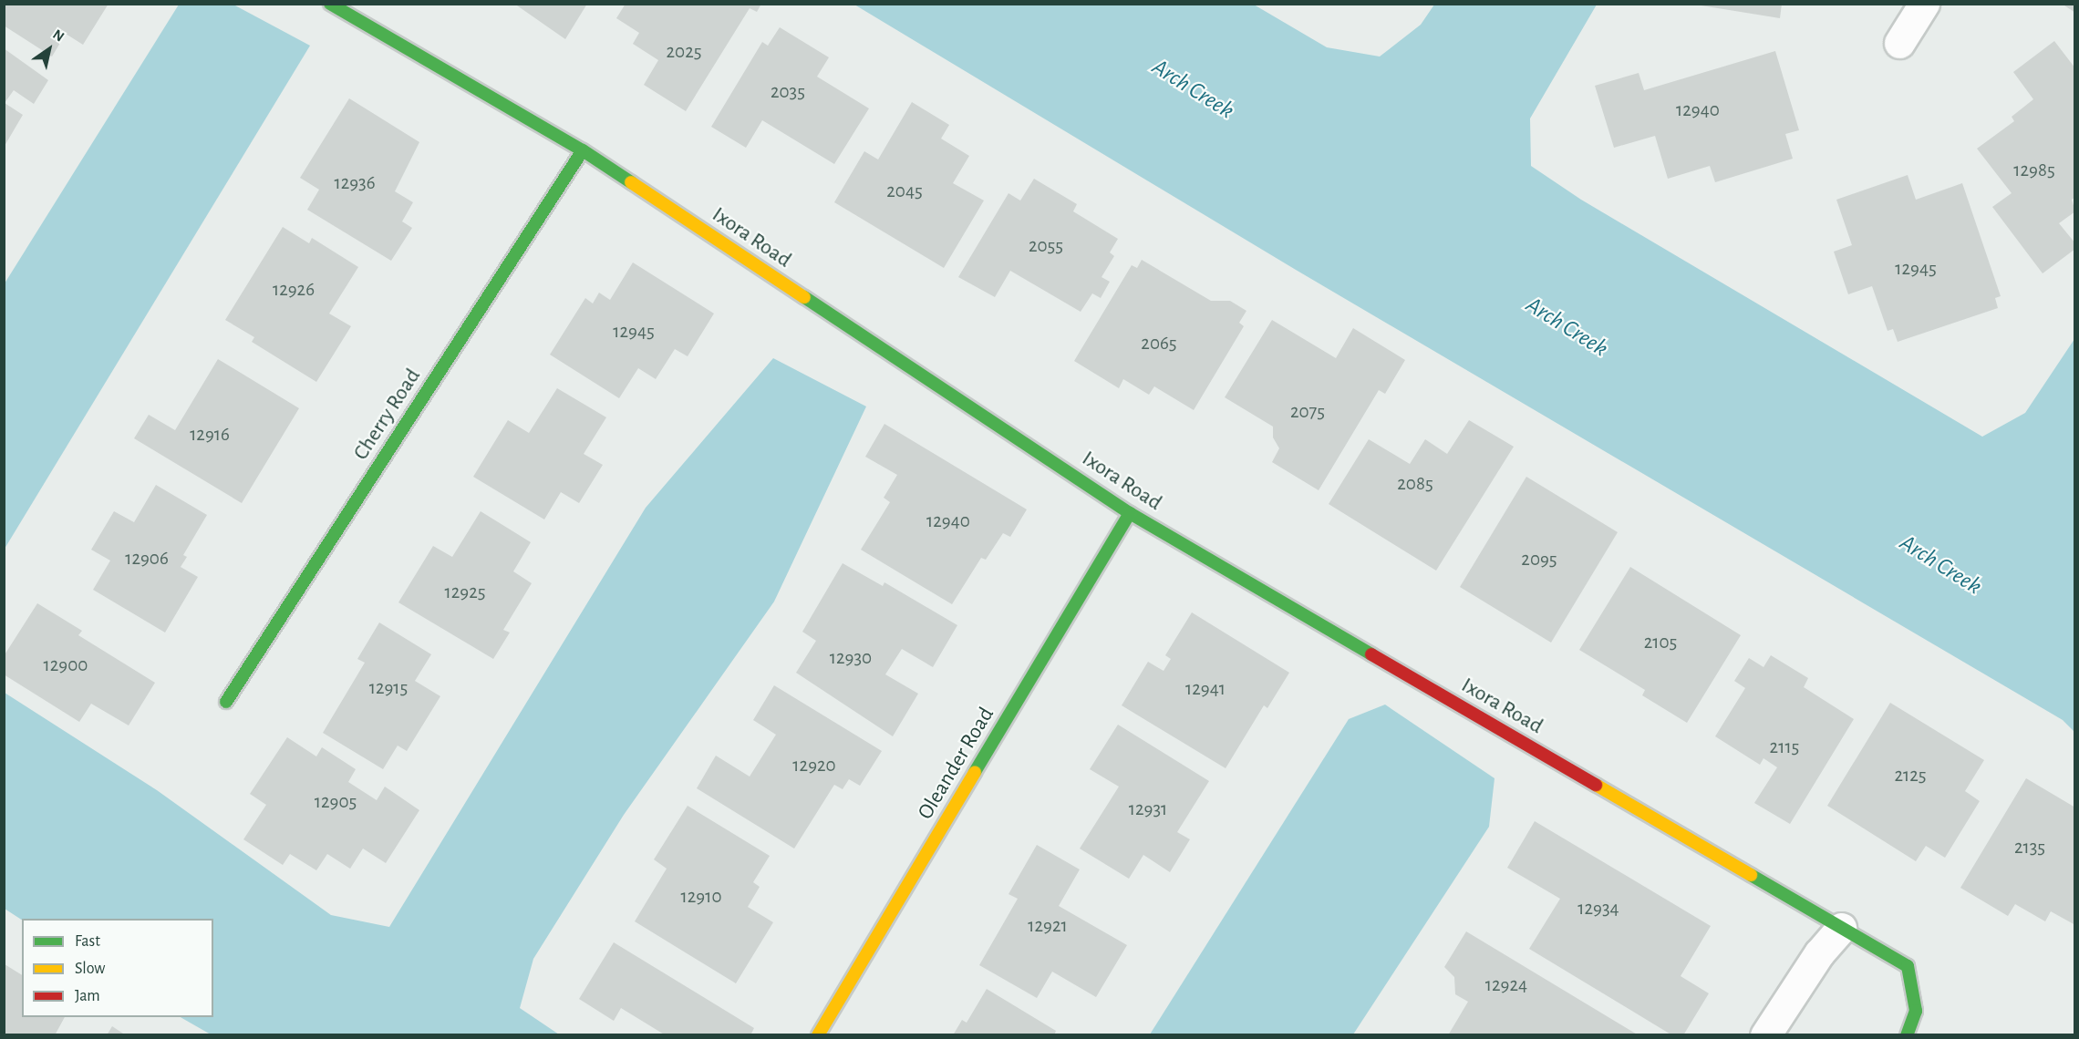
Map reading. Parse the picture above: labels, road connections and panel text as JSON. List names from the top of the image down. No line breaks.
{"streets":{"street":["Ixora Road","Cherry Road","Oleander Road"]},"crossings":[["Ixora Road","Cherry Road"],["Ixora Road","Oleander Road"]],"water":["Arch Creek"],"house_numbers":["2025","2035","12940","12985","12936","2045","2055","12945","12926","12945","2065","2075","12916","2085","12940","12906","2095","12925","2105","12930","12900","12915","12941","2115","12920","2125","12905","12931","2135","12910","12934","12921","12924"],"legend":["Fast","Slow","Jam"],"north":"top right"}
